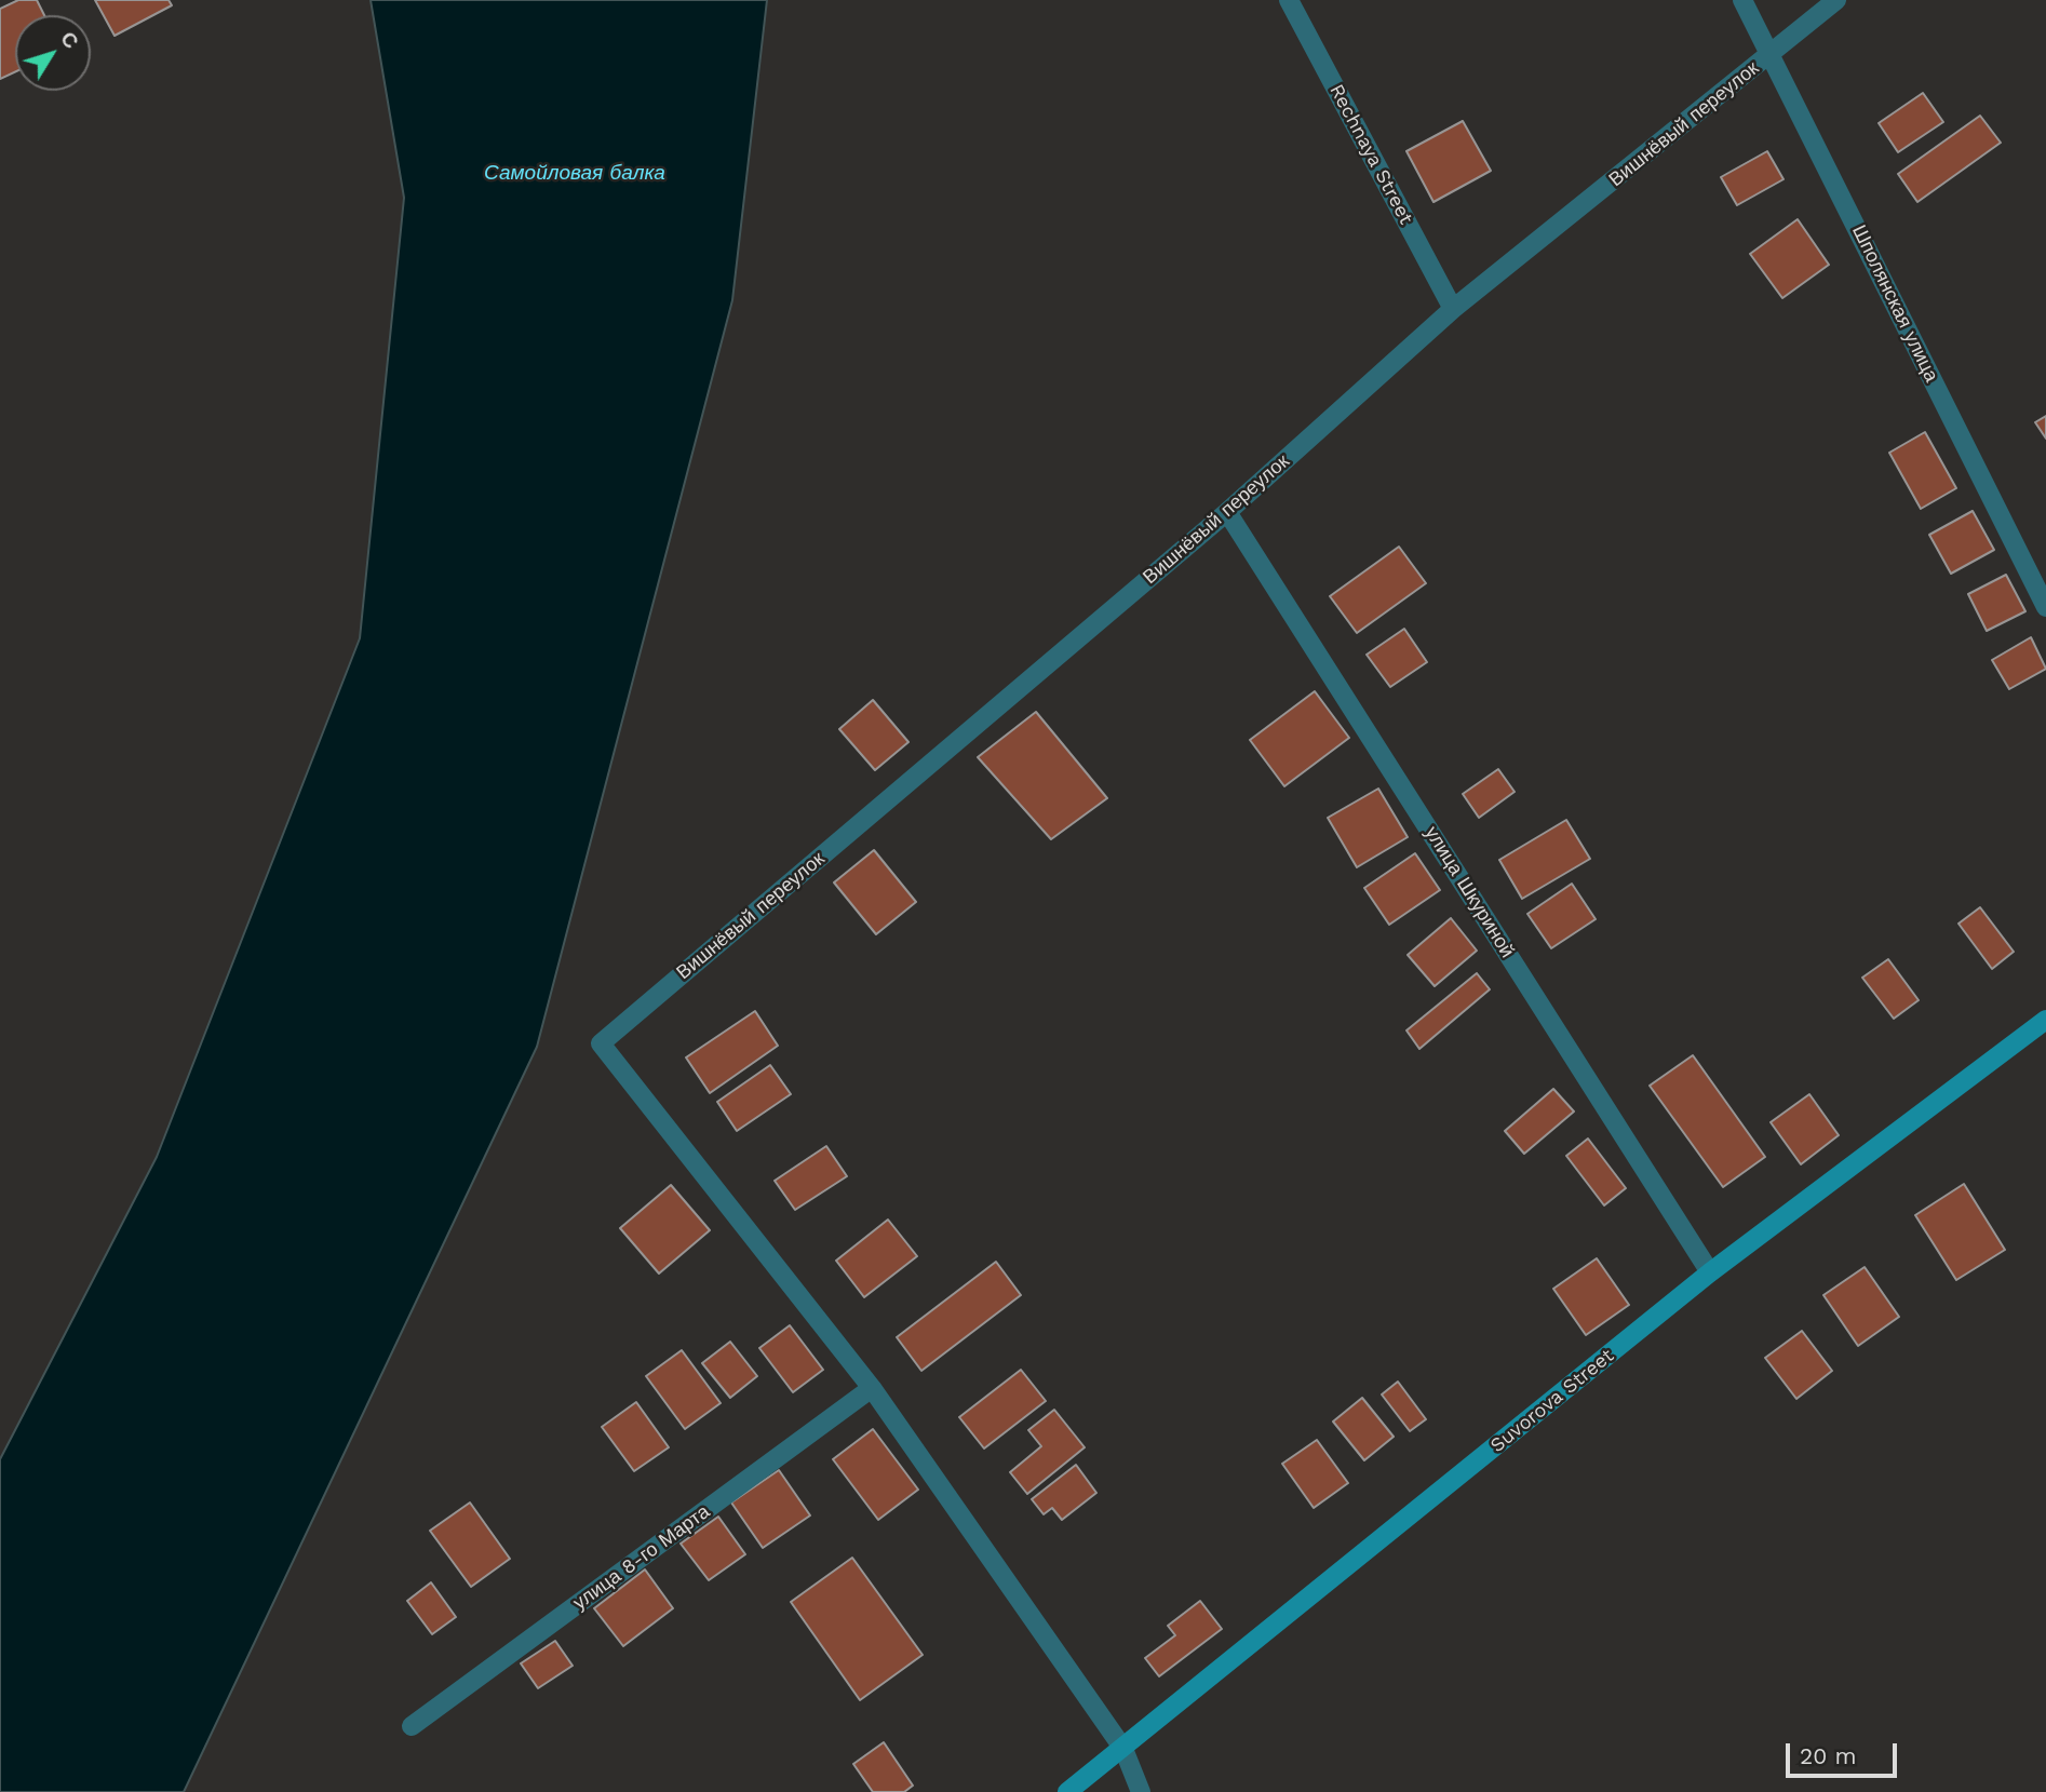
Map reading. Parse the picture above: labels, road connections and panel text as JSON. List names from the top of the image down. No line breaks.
{"streets":{"street":["Вишнёвый переулок","Rechnaya Street","Шполянская улица","улица Шкуриной","Suvorova Street","улица 8-го Марта"]},"crossings":[["Вишнёвый переулок","Rechnaya Street"],["Вишнёвый переулок","Шполянская улица"],["Вишнёвый переулок","улица Шкуриной"],["Вишнёвый переулок","улица 8-го Марта"],["улица Шкуриной","Suvorova Street"]],"water":["Самойловая балка"],"scale_bar":"20 m","north":"top right"}
